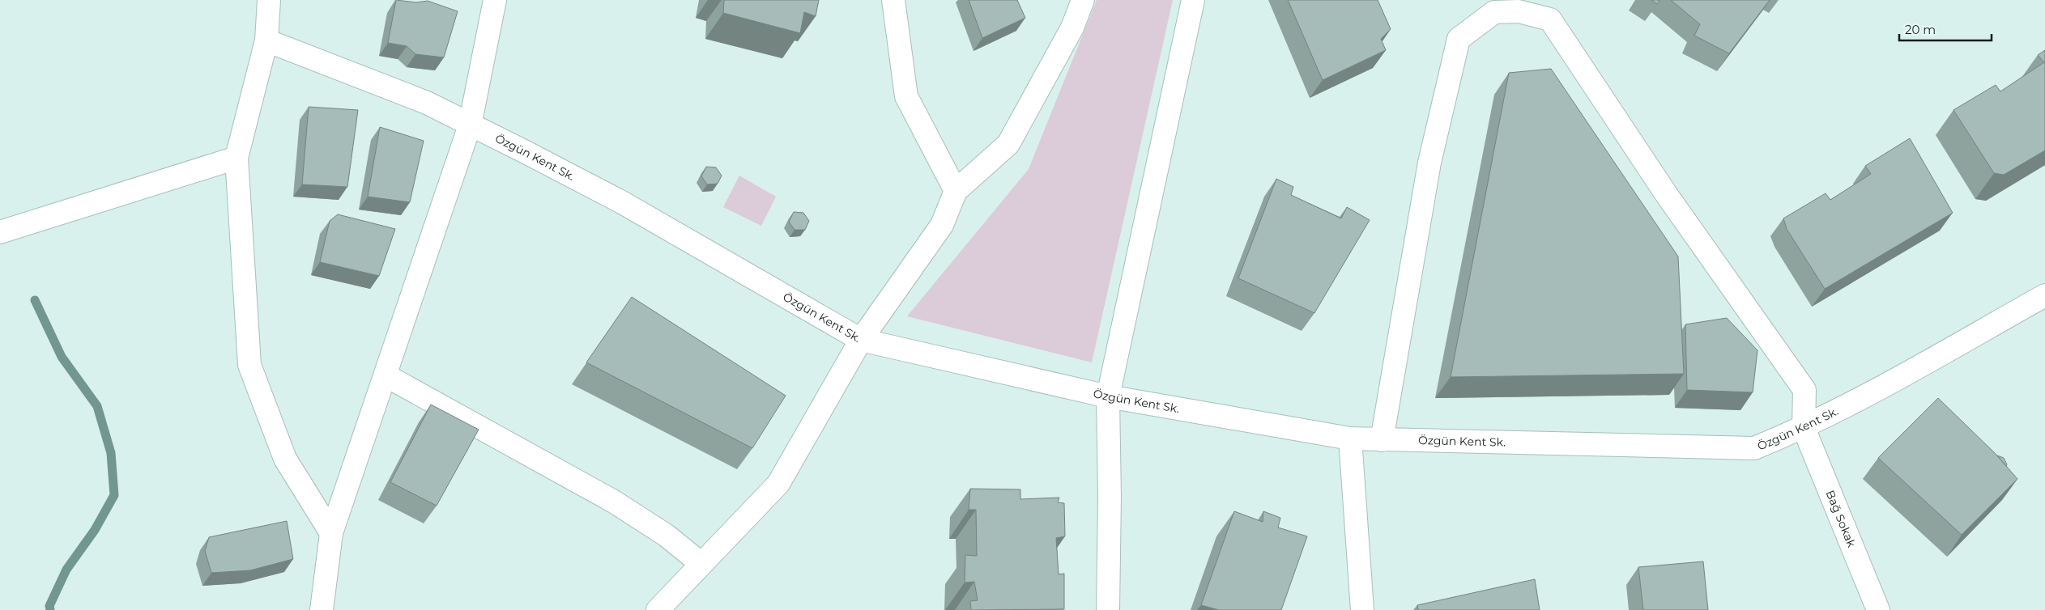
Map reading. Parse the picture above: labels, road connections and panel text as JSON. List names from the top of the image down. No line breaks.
{"streets":{"street":["Özgün Kent Sk.","Bağ Sokak"]},"crossings":[["Özgün Kent Sk.","Bağ Sokak"]],"scale_bar":"20 m"}
